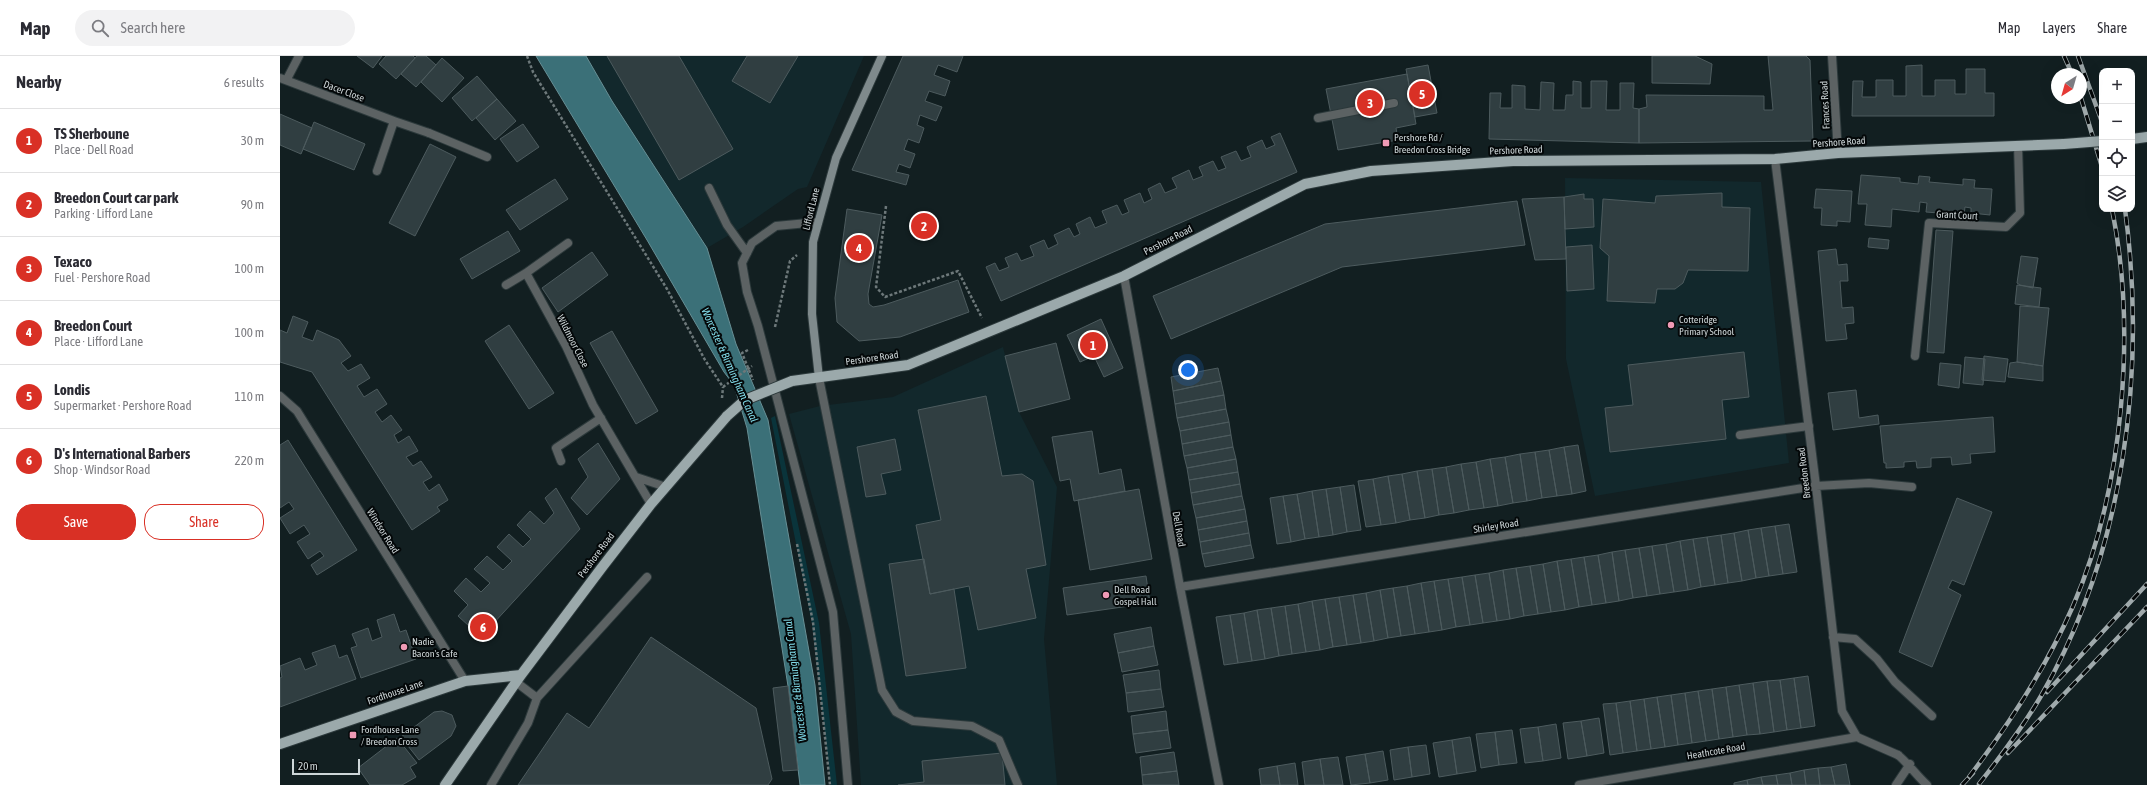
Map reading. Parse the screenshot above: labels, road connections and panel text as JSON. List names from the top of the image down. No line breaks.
{"streets":{"main road":["Pershore Road","Fordhouse Lane"],"street":["Dacer Close","Frances Road","Lifford Lane","Grant Court","Wildmoor Close","Breedon Road","Shirley Road","Dell Road","Windsor Road","Heathcote Road"]},"crossings":[["Frances Road","Pershore Road"],["Pershore Road","Lifford Lane"],["Pershore Road","Grant Court"],["Pershore Road","Wildmoor Close"],["Pershore Road","Breedon Road"],["Pershore Road","Dell Road"],["Pershore Road","Fordhouse Lane"],["Breedon Road","Shirley Road"],["Breedon Road","Heathcote Road"],["Shirley Road","Dell Road"],["Windsor Road","Fordhouse Lane"]],"water":["Worcester & Birmingham Canal"],"places":{"transit":["Pershore Rd / Breedon Cross Bridge","Fordhouse Lane / Breedon Cross"],"other":["Cotteridge Primary School","Dell Road Gospel Hall","Nadie Bacon's Cafe"]},"scale_bar":"20 m","north":"bottom left","page":{"header":"Map","search":"Search here","nav":["Map","Layers","Share"],"heading":["Nearby","6 results"],"map_buttons":["+","−"],"pins":["5","3","2","4","1","6"],"list":[{"mark":"1","name":"TS Sherboune","note":"Place · Dell Road","value":"30 m"},{"mark":"2","name":"Breedon Court car park","note":"Parking · Lifford Lane","value":"90 m"},{"mark":"3","name":"Texaco","note":"Fuel · Pershore Road","value":"100 m"},{"mark":"4","name":"Breedon Court","note":"Place · Lifford Lane","value":"100 m"},{"mark":"5","name":"Londis","note":"Supermarket · Pershore Road","value":"110 m"},{"mark":"6","name":"D's International Barbers","note":"Shop · Windsor Road","value":"220 m"}],"buttons":["Save","Share"],"scale":"20 m"}}
